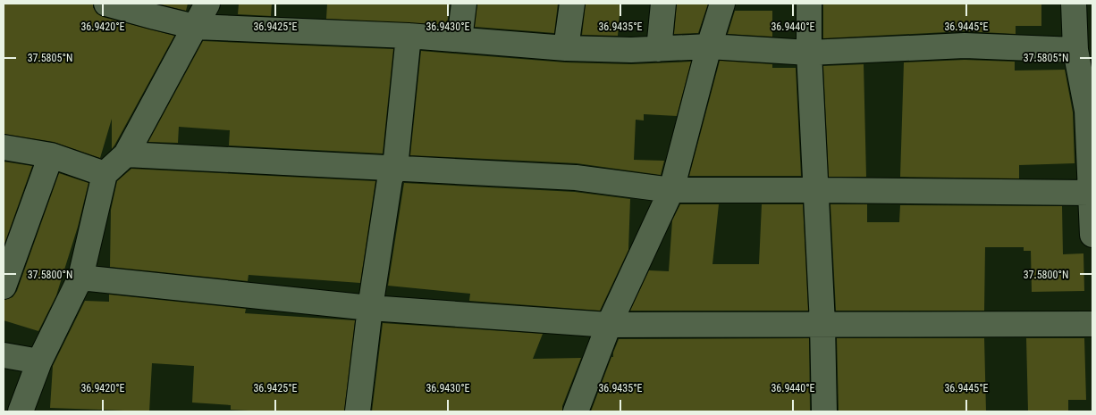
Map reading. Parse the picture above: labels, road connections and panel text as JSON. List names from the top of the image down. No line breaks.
{"coordinates":["36.9420°E","36.9425°E","36.9430°E","36.9435°E","36.9440°E","36.9445°E","37.5805°N","37.5800°N"]}
